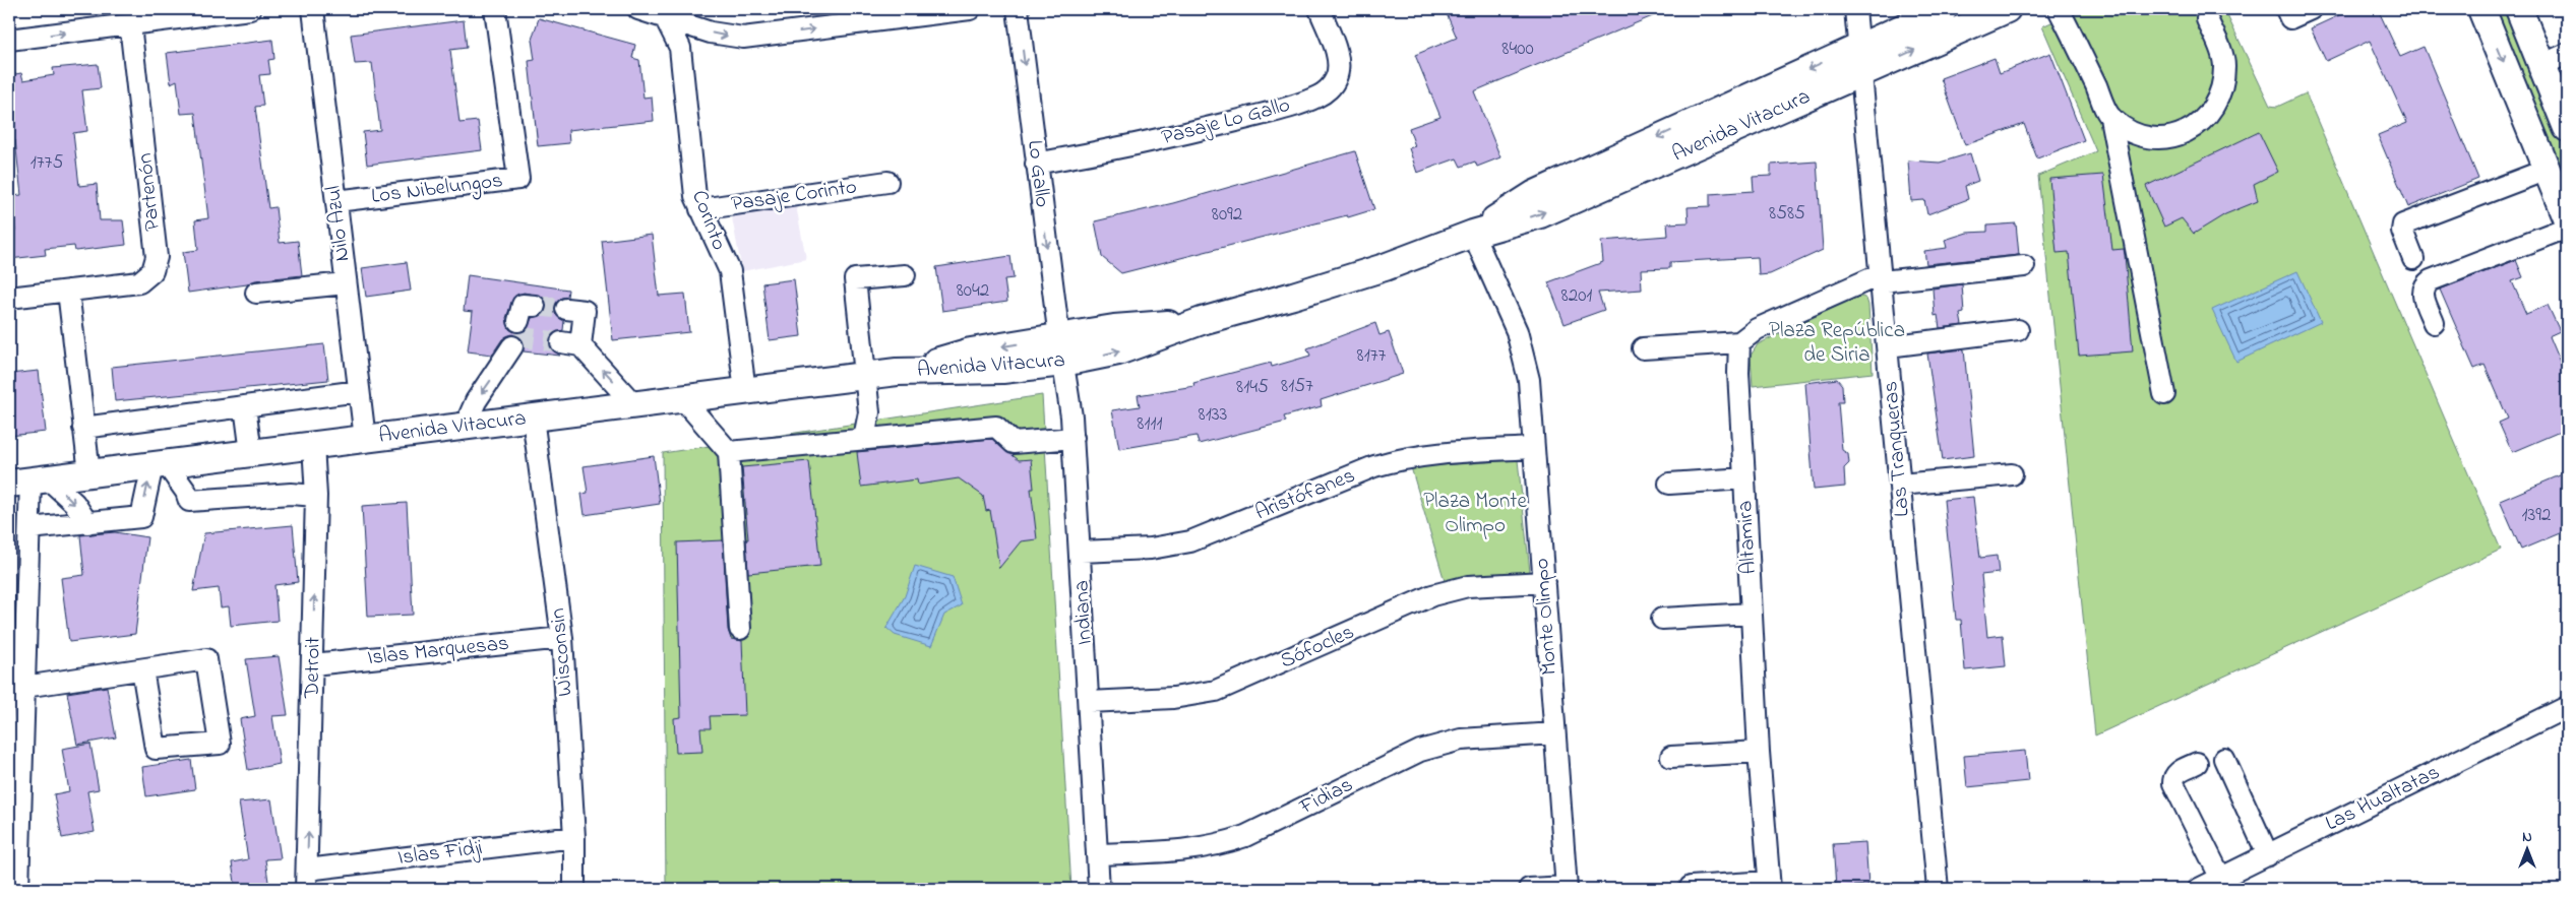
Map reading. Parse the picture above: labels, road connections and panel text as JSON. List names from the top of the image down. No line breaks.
{"streets":{"main road":["Avenida Vitacura"],"street":["Pasaje Lo Gallo","Lo Gallo","Los Nibelungos","Partenón","Pasaje Corinto","Corinto","Nilo Azul","Las Tranqueras","Aristófanes","Altamira","Indiana","Monte Olimpo","Sófocles","Islas Marquesas","Wisconsin","Detroit","Fidias","Las Hualtatas","Islas Fidji"]},"crossings":[["Pasaje Lo Gallo","Lo Gallo"],["Avenida Vitacura","Lo Gallo"],["Avenida Vitacura","Corinto"],["Avenida Vitacura","Nilo Azul"],["Avenida Vitacura","Las Tranqueras"],["Avenida Vitacura","Indiana"],["Avenida Vitacura","Monte Olimpo"],["Avenida Vitacura","Wisconsin"],["Avenida Vitacura","Detroit"],["Lo Gallo","Indiana"],["Los Nibelungos","Nilo Azul"],["Pasaje Corinto","Corinto"],["Aristófanes","Indiana"],["Aristófanes","Monte Olimpo"],["Indiana","Sófocles"],["Indiana","Fidias"],["Monte Olimpo","Sófocles"],["Monte Olimpo","Fidias"],["Islas Marquesas","Wisconsin"],["Islas Marquesas","Detroit"],["Wisconsin","Islas Fidji"],["Detroit","Islas Fidji"]],"one_way":["Lo Gallo","Detroit"],"parks":["Plaza República de Siria","Plaza Monte Olimpo"],"house_numbers":["8400","1775","8585","8092","8042","8201","8177","8157","8145","8133","8111","1392"],"north":"top"}
